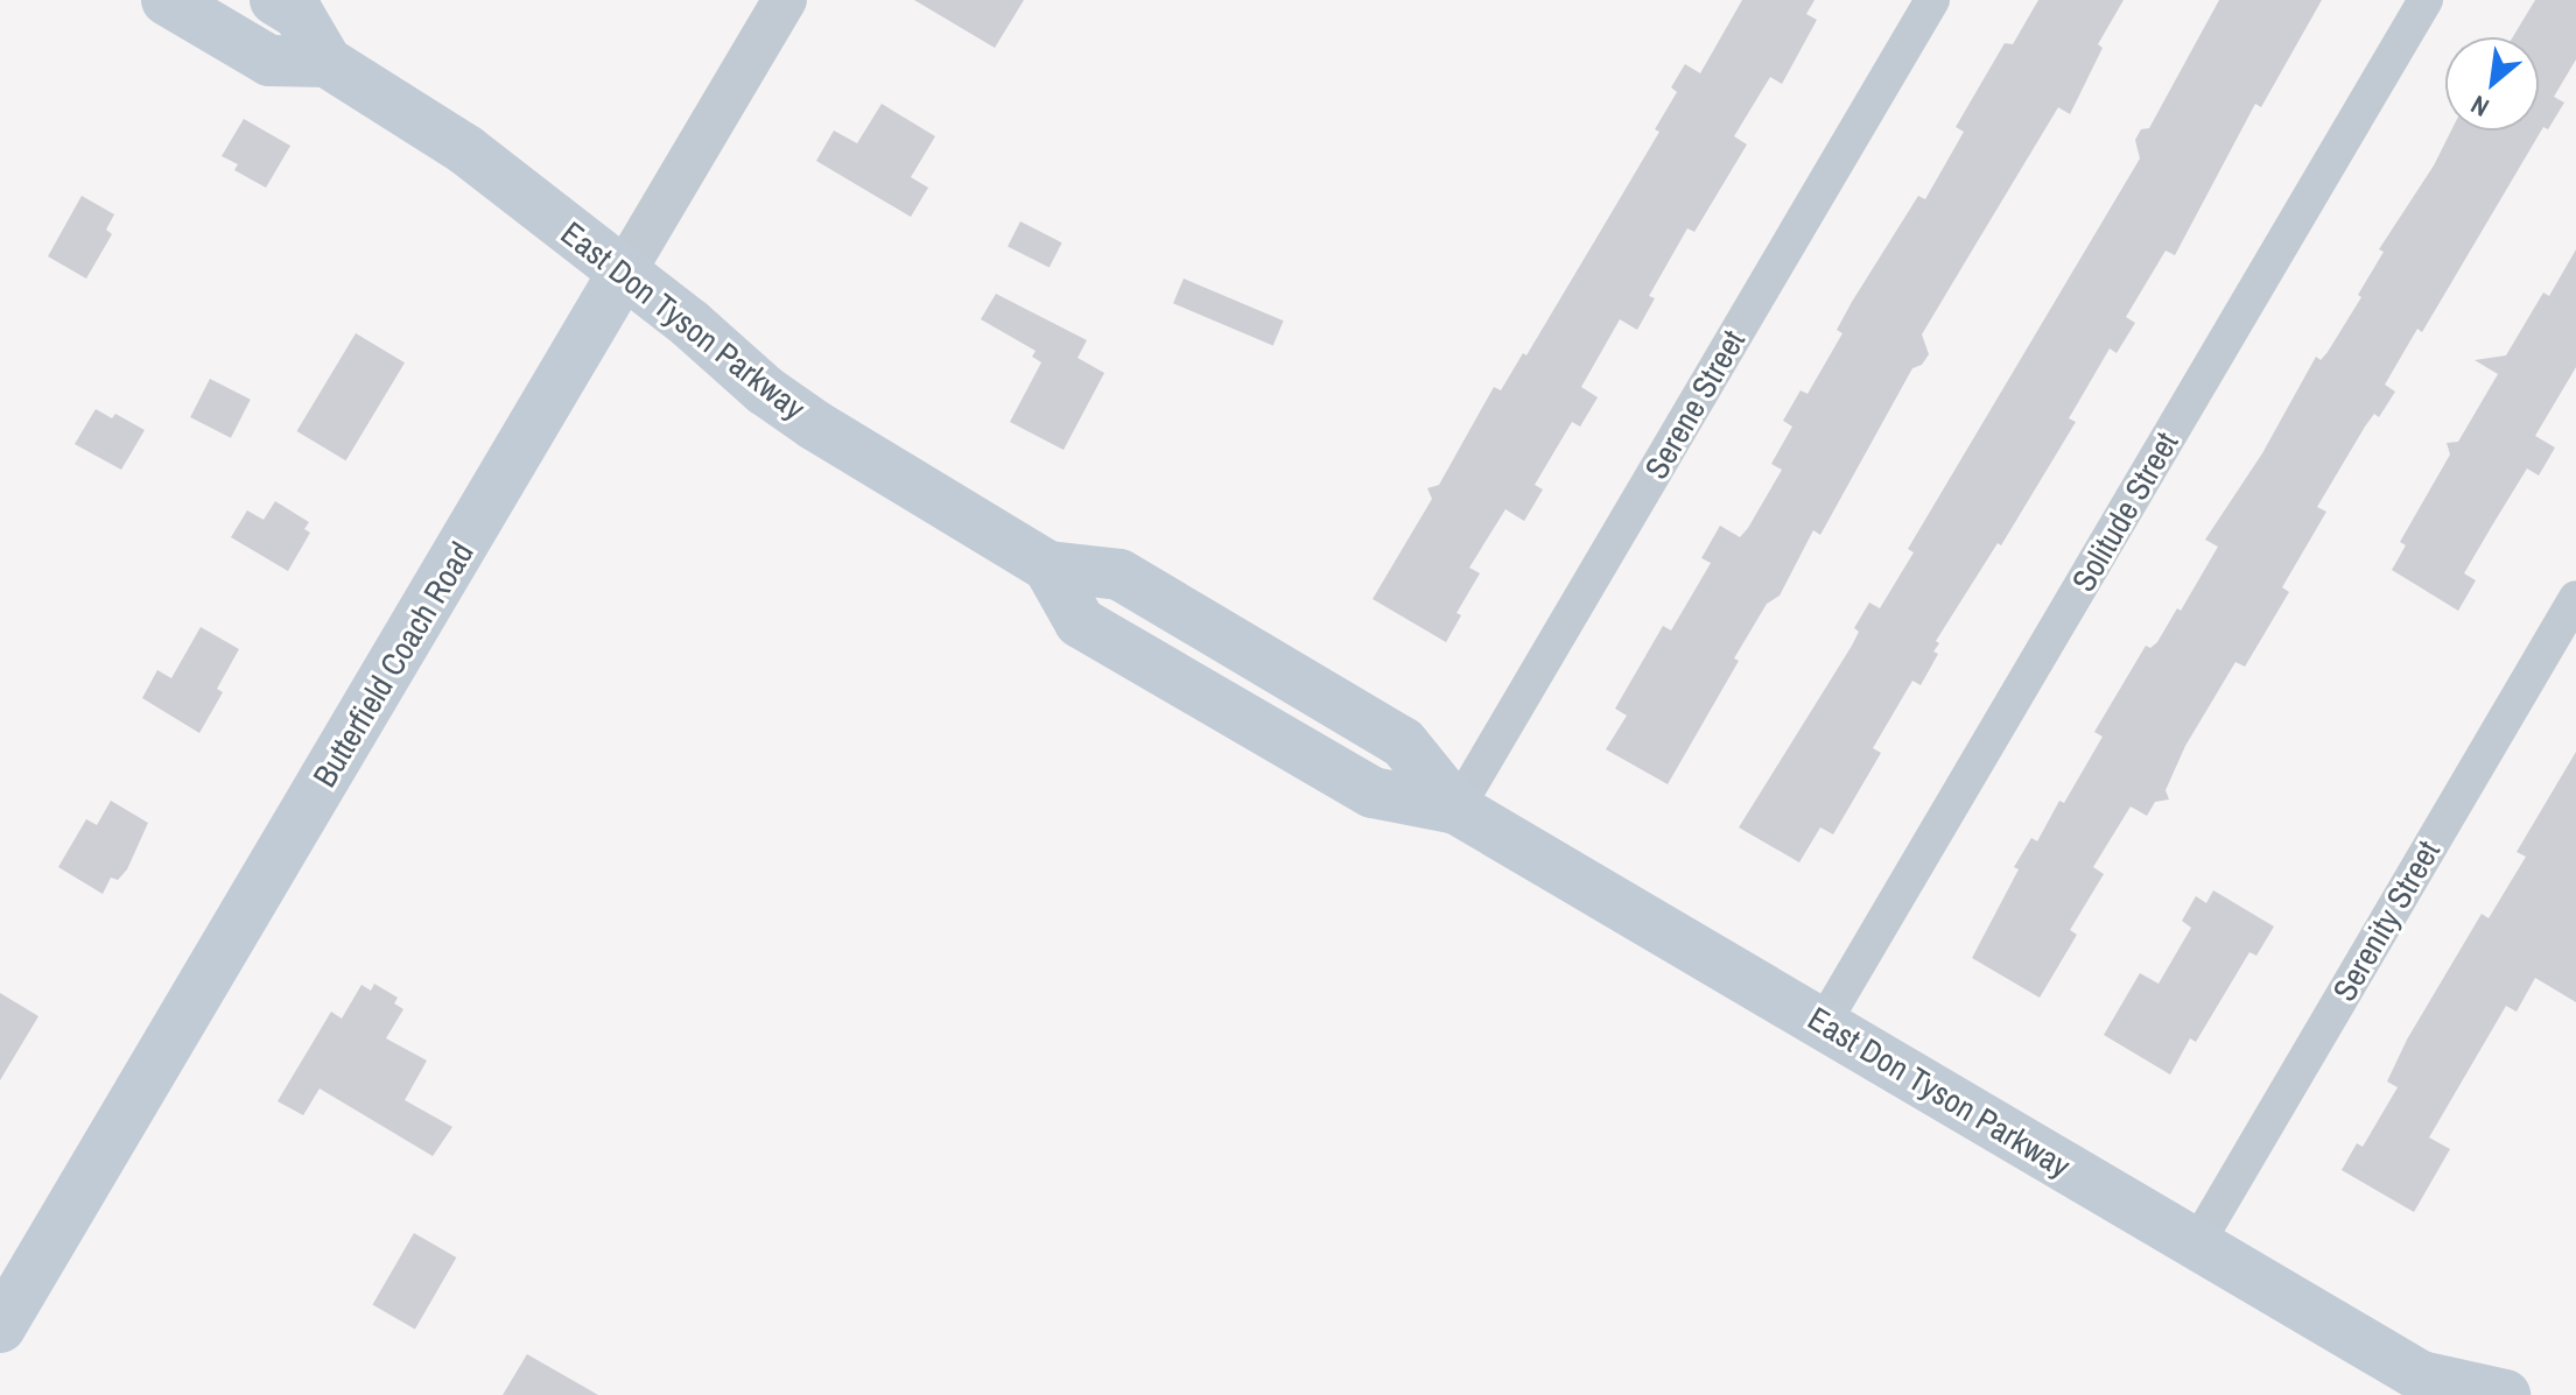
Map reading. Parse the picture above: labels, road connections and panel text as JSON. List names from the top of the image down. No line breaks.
{"streets":{"main road":["East Don Tyson Parkway","Butterfield Coach Road"],"street":["Serene Street","Solitude Street","Serenity Street"]},"crossings":[["East Don Tyson Parkway","Serene Street"],["East Don Tyson Parkway","Solitude Street"],["East Don Tyson Parkway","Butterfield Coach Road"],["East Don Tyson Parkway","Serenity Street"]],"north":"bottom left"}
